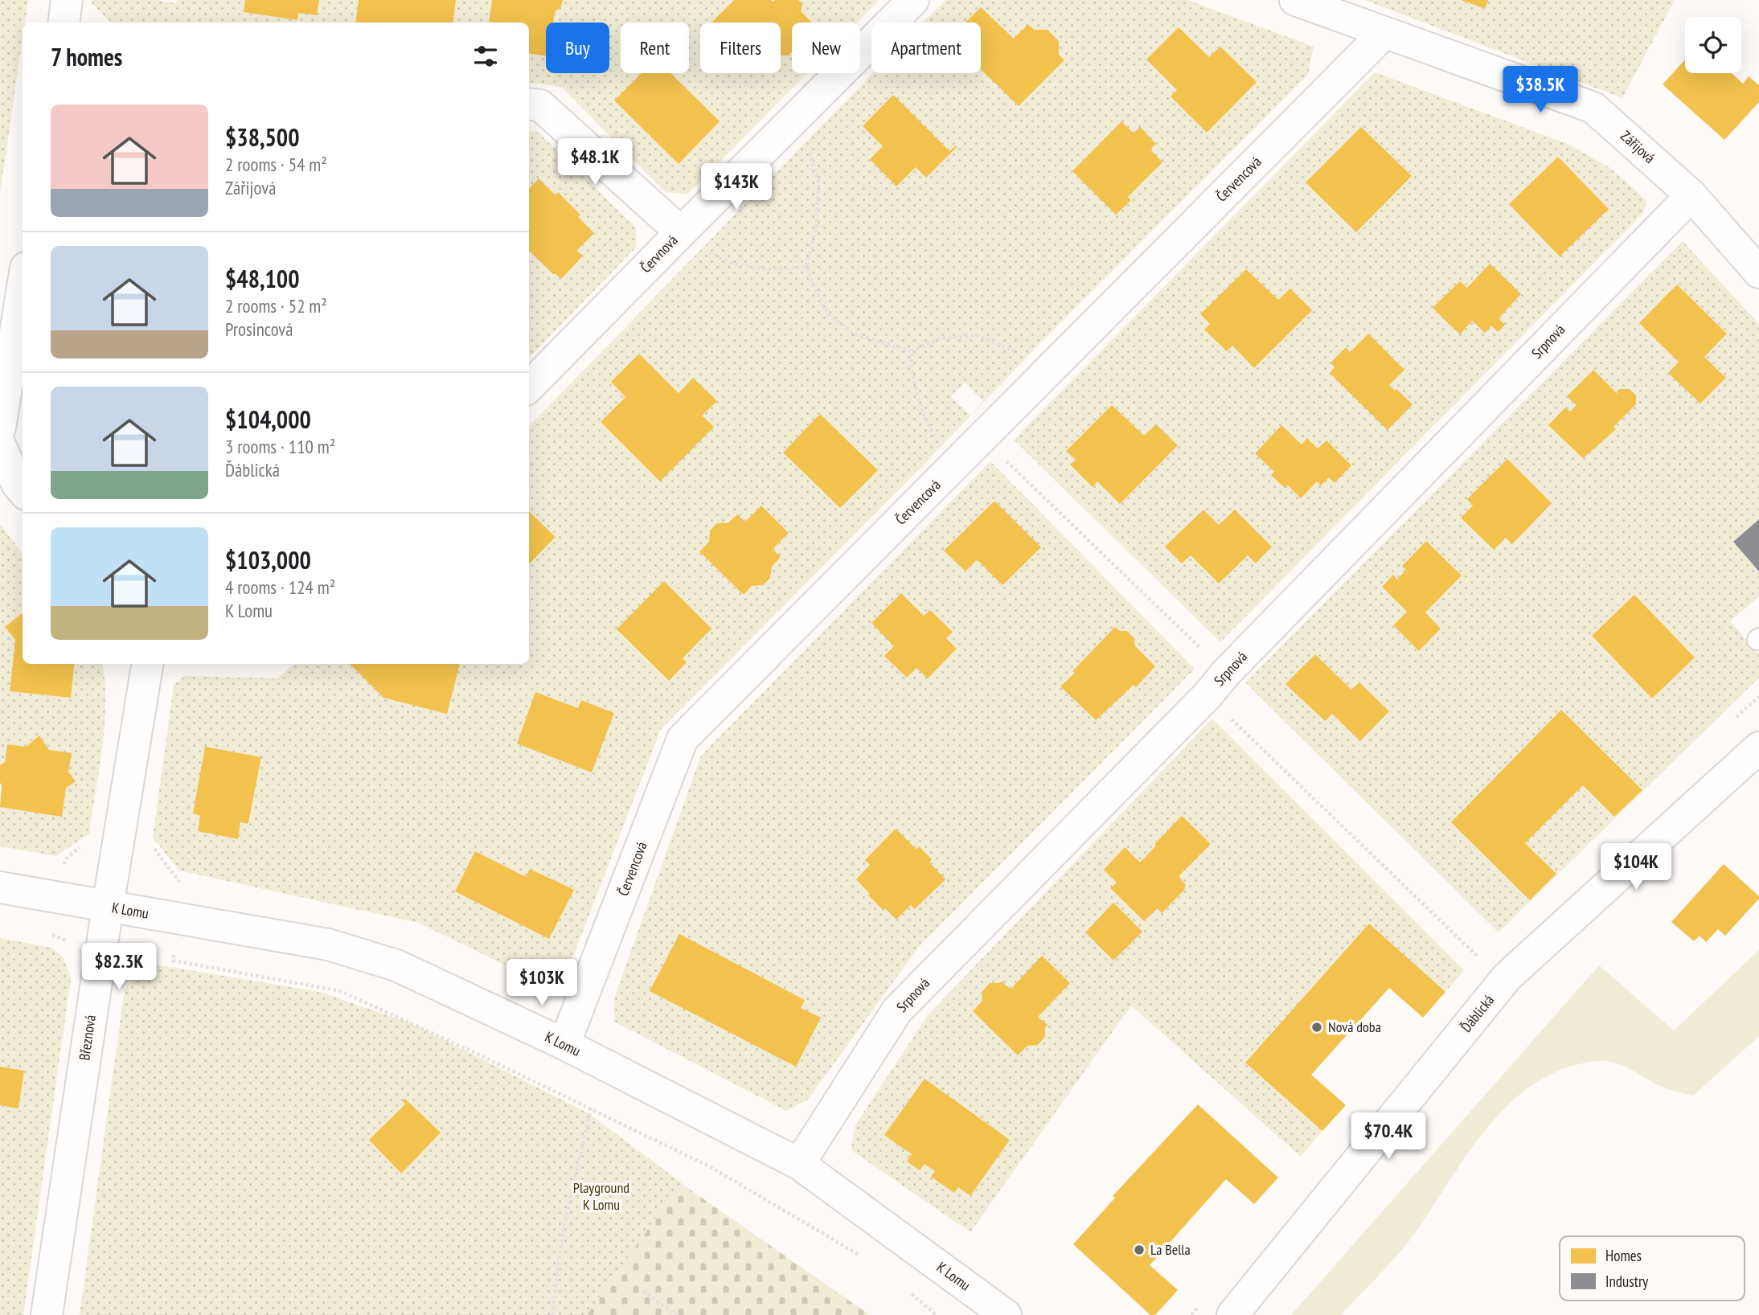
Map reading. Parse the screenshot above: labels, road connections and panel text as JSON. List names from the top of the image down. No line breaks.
{"streets":{"street":["Zářijová","Červencová","Červnová","Srpnová","K Lomu","Ďáblická","Březnová"]},"crossings":[["Zářijová","Červencová"],["Zářijová","Srpnová"],["Červencová","K Lomu"],["Srpnová","K Lomu"],["K Lomu","Březnová"]],"parks":["Playground K Lomu"],"places":["Nová doba","La Bella"],"legend":["Homes","Industry"],"page":{"chip":["Buy","Rent","Filters","New","Apartment"],"heading":"7 homes","price":["$38.5K","$48.1K","$143K","$104K","$82.3K","$103K","$70.4K"],"list":[{"name":"$38,500","note":"2 rooms · 54 m² · Zářijová"},{"name":"$48,100","note":"2 rooms · 52 m² · Prosincová"},{"name":"$104,000","note":"3 rooms · 110 m² · Ďáblická"},{"name":"$103,000","note":"4 rooms · 124 m² · K Lomu"}]}}
